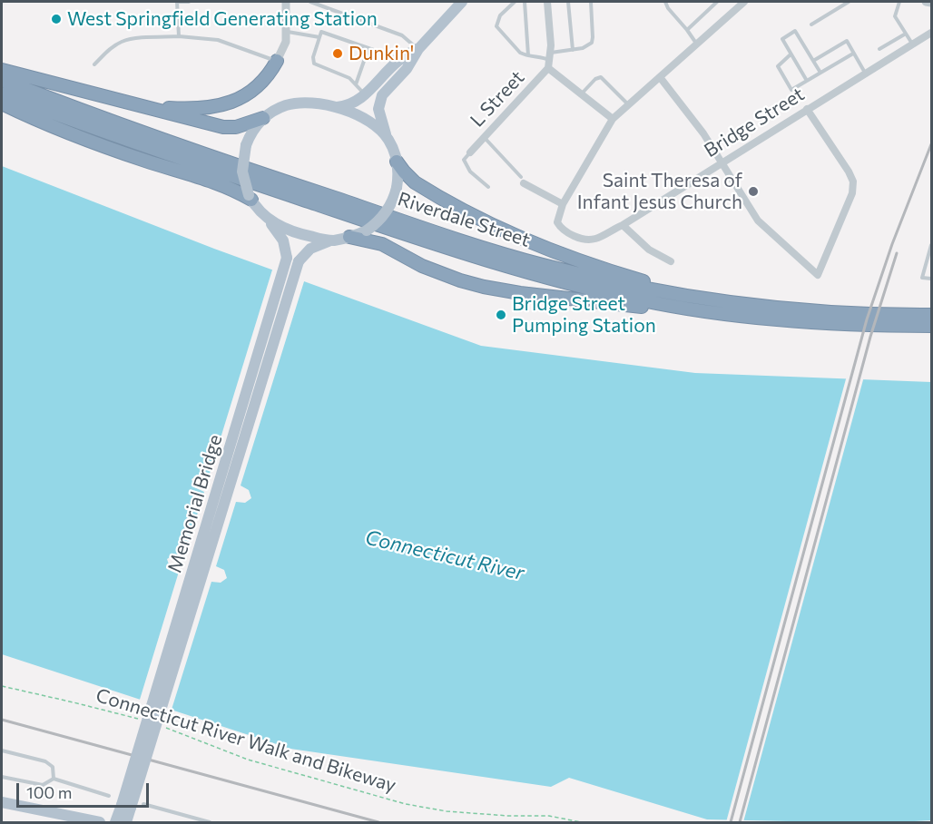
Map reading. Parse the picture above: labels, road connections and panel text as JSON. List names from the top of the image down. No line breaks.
{"streets":{"highway":["Riverdale Street"],"main road":["Memorial Bridge"],"street":["L Street","Bridge Street"],"path":["Connecticut River Walk and Bikeway"]},"water":["Connecticut River"],"places":["West Springfield Generating Station","Dunkin'","Saint Theresa of Infant Jesus Church","Bridge Street Pumping Station"],"scale_bar":"100 m"}
